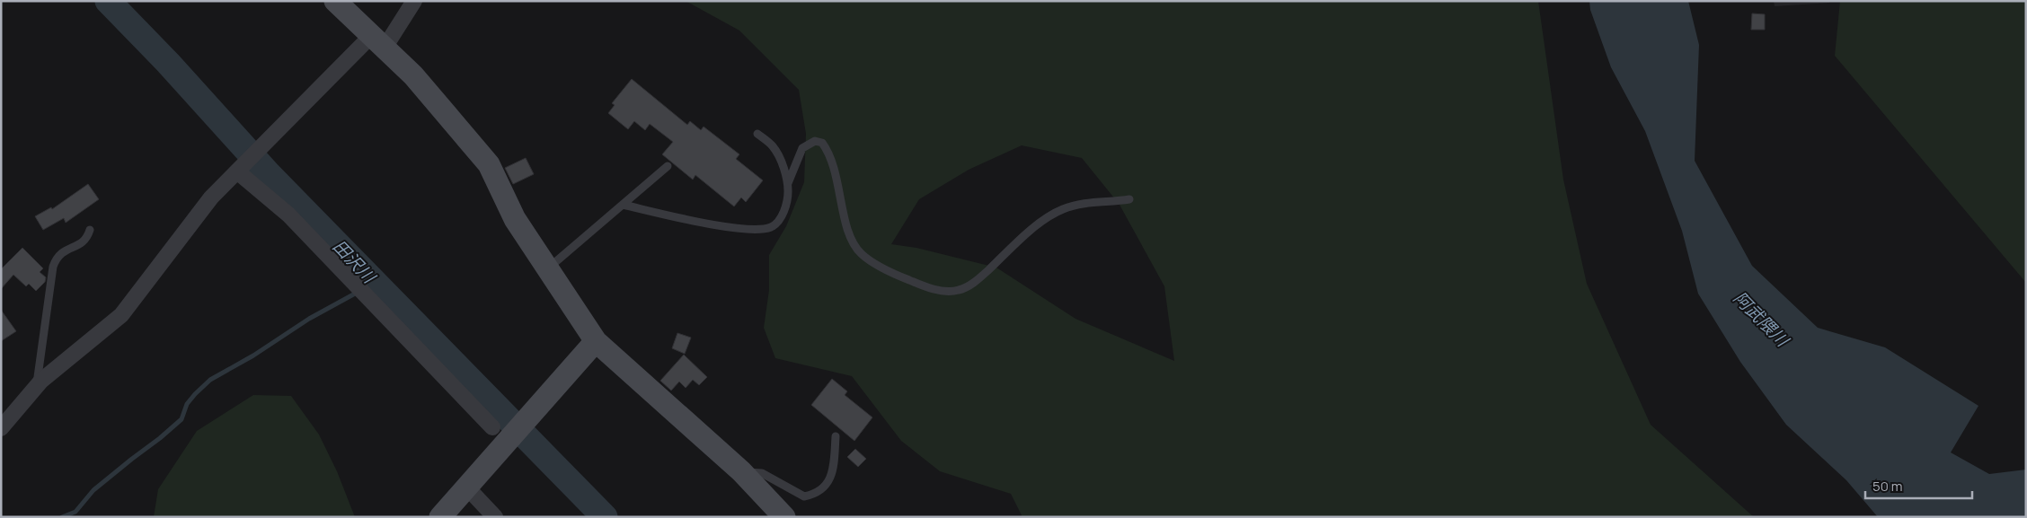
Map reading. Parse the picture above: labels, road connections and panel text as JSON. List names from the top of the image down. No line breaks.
{"water":["田沢川","阿武隈川"],"scale_bar":"50 m"}
